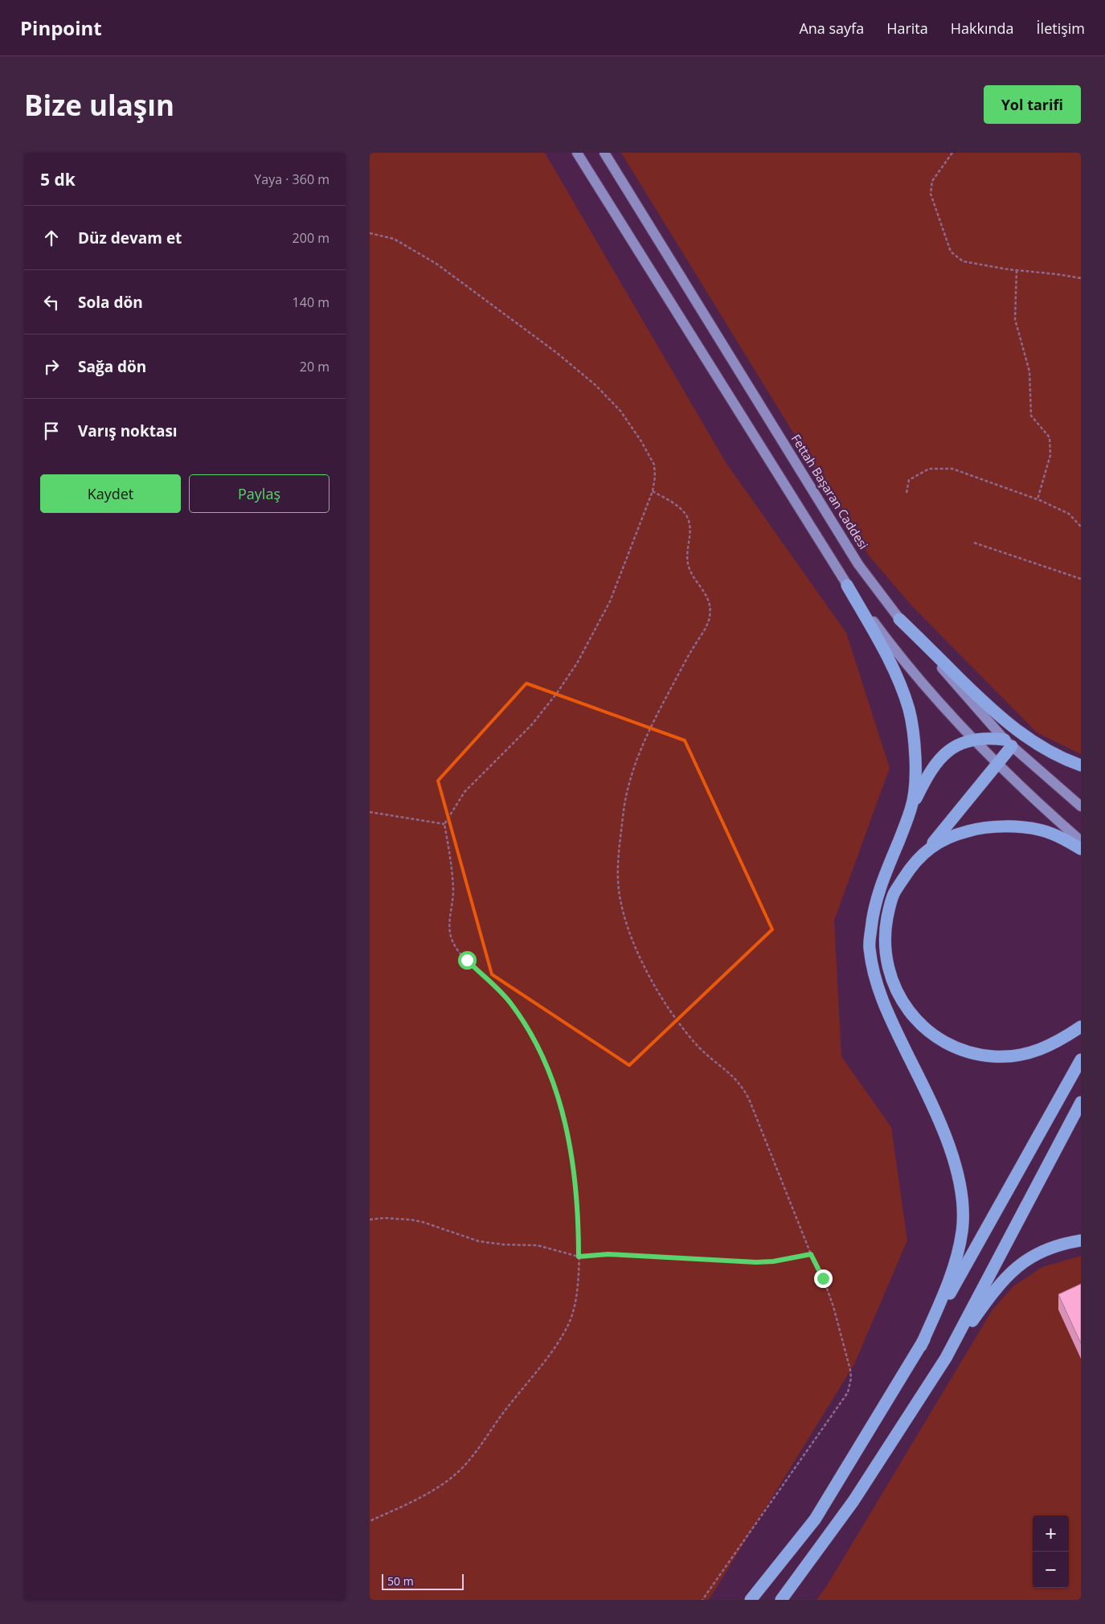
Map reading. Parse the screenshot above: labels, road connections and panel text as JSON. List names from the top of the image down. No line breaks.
{"streets":{"main road":["Fettah Başaran Caddesi"]},"scale_bar":"50 m","page":{"header":"Pinpoint","nav":["Ana sayfa","Harita","Hakkında","İletişim"],"buttons":["Yol tarifi",["Kaydet","Paylaş"]],"title":"Bize ulaşın","heading":["5 dk","Yaya · 360 m"],"list":[["Düz devam et","200 m"],["Sola dön","140 m"],["Sağa dön","20 m"],"Varış noktası"],"map_buttons":["+","−"],"scale":"50 m"}}
